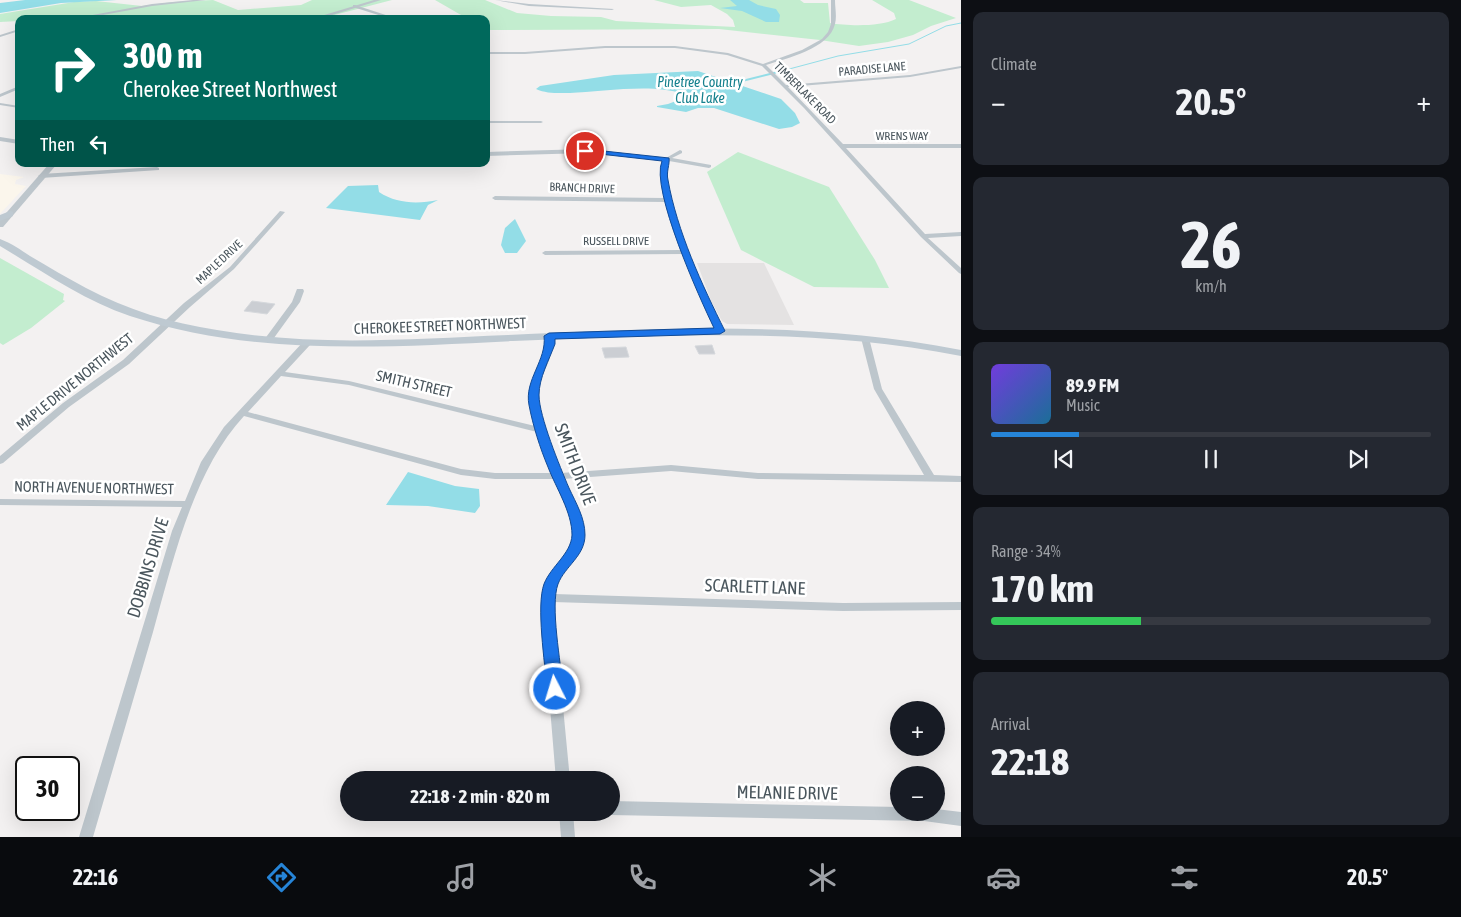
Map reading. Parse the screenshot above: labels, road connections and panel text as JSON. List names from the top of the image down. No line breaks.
{"streets":{"main road":["CHEROKEE STREET NORTHWEST"],"street":["PARADISE LANE","TIMBERLAKE ROAD","WRENS WAY","BRANCH DRIVE","RUSSELL DRIVE","MAPLE DRIVE","MAPLE DRIVE NORTHWEST","SMITH STREET","SMITH DRIVE","NORTH AVENUE NORTHWEST","DOBBINS DRIVE","SCARLETT LANE","MELANIE DRIVE"]},"crossings":[["PARADISE LANE","TIMBERLAKE ROAD"],["TIMBERLAKE ROAD","WRENS WAY"],["MAPLE DRIVE","CHEROKEE STREET NORTHWEST"],["MAPLE DRIVE","MAPLE DRIVE NORTHWEST"],["CHEROKEE STREET NORTHWEST","MAPLE DRIVE NORTHWEST"],["CHEROKEE STREET NORTHWEST","SMITH DRIVE"],["CHEROKEE STREET NORTHWEST","DOBBINS DRIVE"],["SMITH STREET","SMITH DRIVE"],["SMITH STREET","DOBBINS DRIVE"],["SMITH DRIVE","SCARLETT LANE"],["NORTH AVENUE NORTHWEST","DOBBINS DRIVE"]],"water":["Pinetree Country Club Lake"],"page":{"tile":["Climate",["26","km/h"],["Range · 34%","170 km"],["Arrival","22:18"]],"turn":["300 m","Cherokee Street Northwest"],"heat":["−","20.5°","+"],"then":"Then","song":["89.9 FM","Music"],"map_buttons":["+","−"],"limit":"30","trip":"22:18 · 2 min · 820 m","tabs":["22:16","20.5°"]}}
